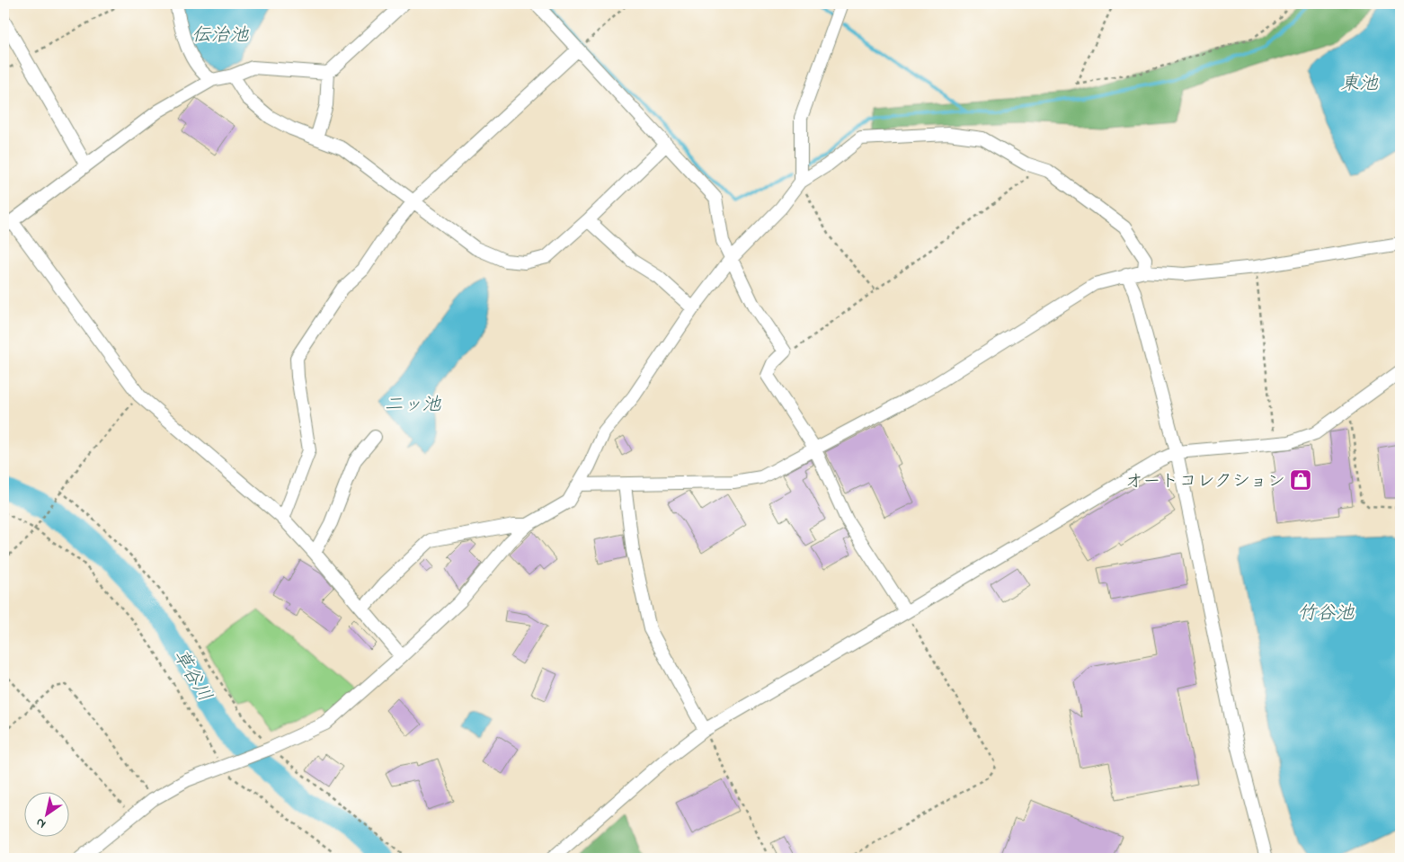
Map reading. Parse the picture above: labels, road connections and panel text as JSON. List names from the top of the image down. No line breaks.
{"water":["伝治池","東池","二ッ池","竹谷池","草谷川"],"places":{"shop":["オートコレクション"]},"north":"bottom left"}
